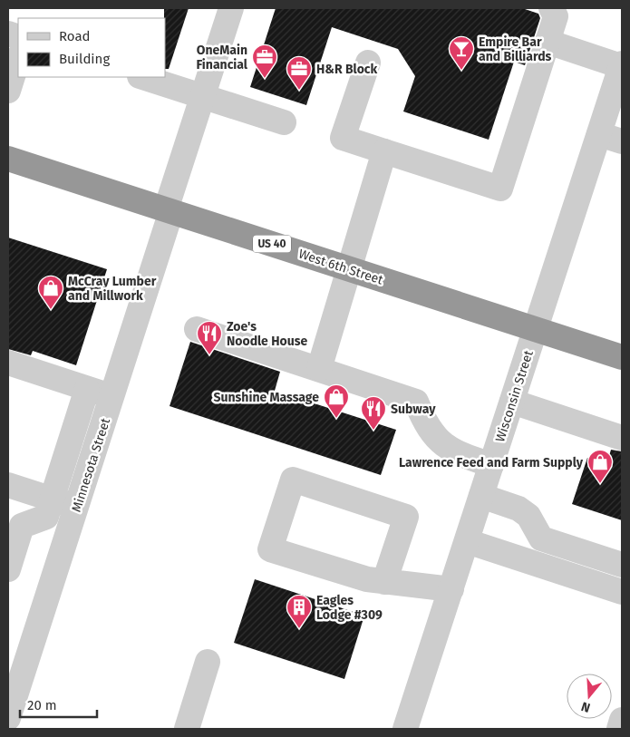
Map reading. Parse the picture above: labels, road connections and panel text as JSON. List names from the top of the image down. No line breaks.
{"streets":{"highway":["US 40","West 6th Street"],"street":["Wisconsin Street","Minnesota Street"]},"crossings":[["West 6th Street","Wisconsin Street"],["West 6th Street","Minnesota Street"]],"places":{"bar":["Empire Bar and Billiards"],"office":["OneMain Financial","H&R Block"],"shop":["McCray Lumber and Millwork","Sunshine Massage","Lawrence Feed and Farm Supply"],"restaurant":["Zoe's Noodle House","Subway"],"building":["Eagles Lodge #309"]},"legend":["Road","Building"],"scale_bar":"20 m","north":"bottom"}
